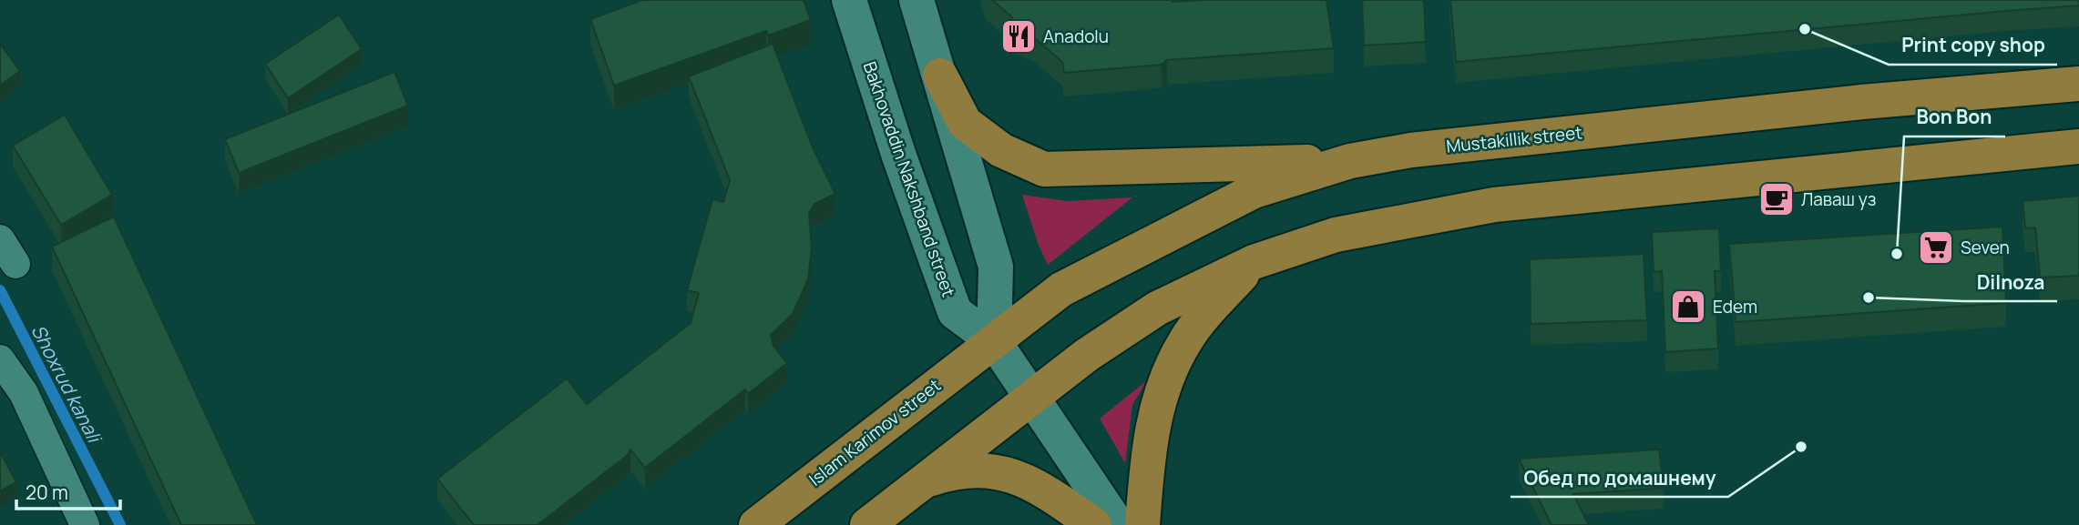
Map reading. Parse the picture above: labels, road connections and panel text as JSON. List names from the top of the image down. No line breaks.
{"streets":{"main road":["Mustakillik street","Bakhovaddin Nakshband street","Islam Karimov street"]},"crossings":[["Mustakillik street","Bakhovaddin Nakshband street"],["Mustakillik street","Islam Karimov street"],["Bakhovaddin Nakshband street","Islam Karimov street"]],"water":["Shoxrud kanali"],"places":{"other":["Print copy shop","Bon Bon","Dilnoza","Обед по домашнему"],"restaurant":["Anadolu"],"cafe":["Лаваш уз"],"supermarket":["Seven"],"shop":["Edem"]},"scale_bar":"20 m"}
